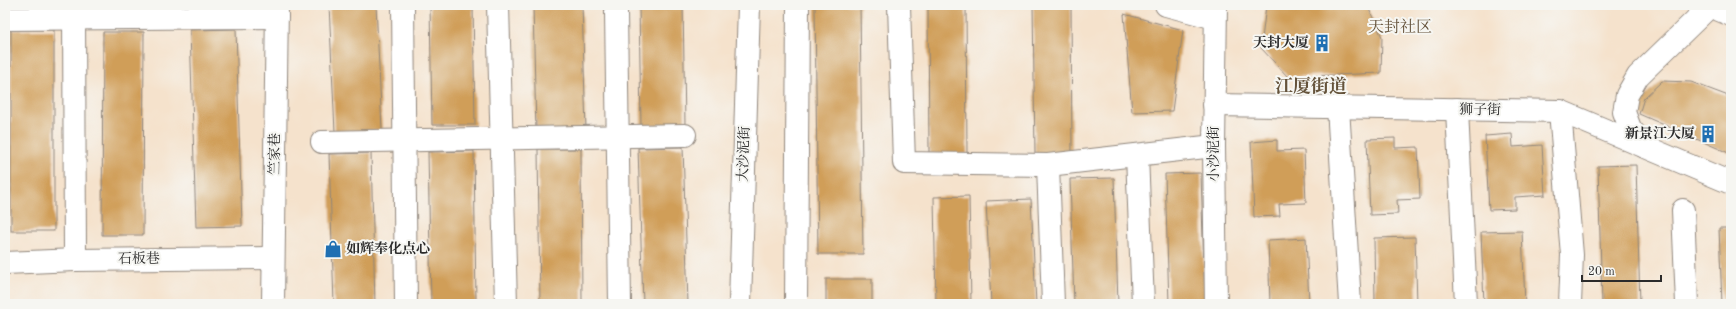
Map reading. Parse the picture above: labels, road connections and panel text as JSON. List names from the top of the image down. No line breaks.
{"streets":{"street":["狮子街","竺家巷","大沙泥街","小沙泥街","石板巷"]},"crossings":[["狮子街","小沙泥街"],["竺家巷","石板巷"]],"districts":["天封社区","江厦街道"],"places":{"building":["天封大厦","新景江大厦"],"shop":["如辉奉化点心"]},"scale_bar":"20 m"}
